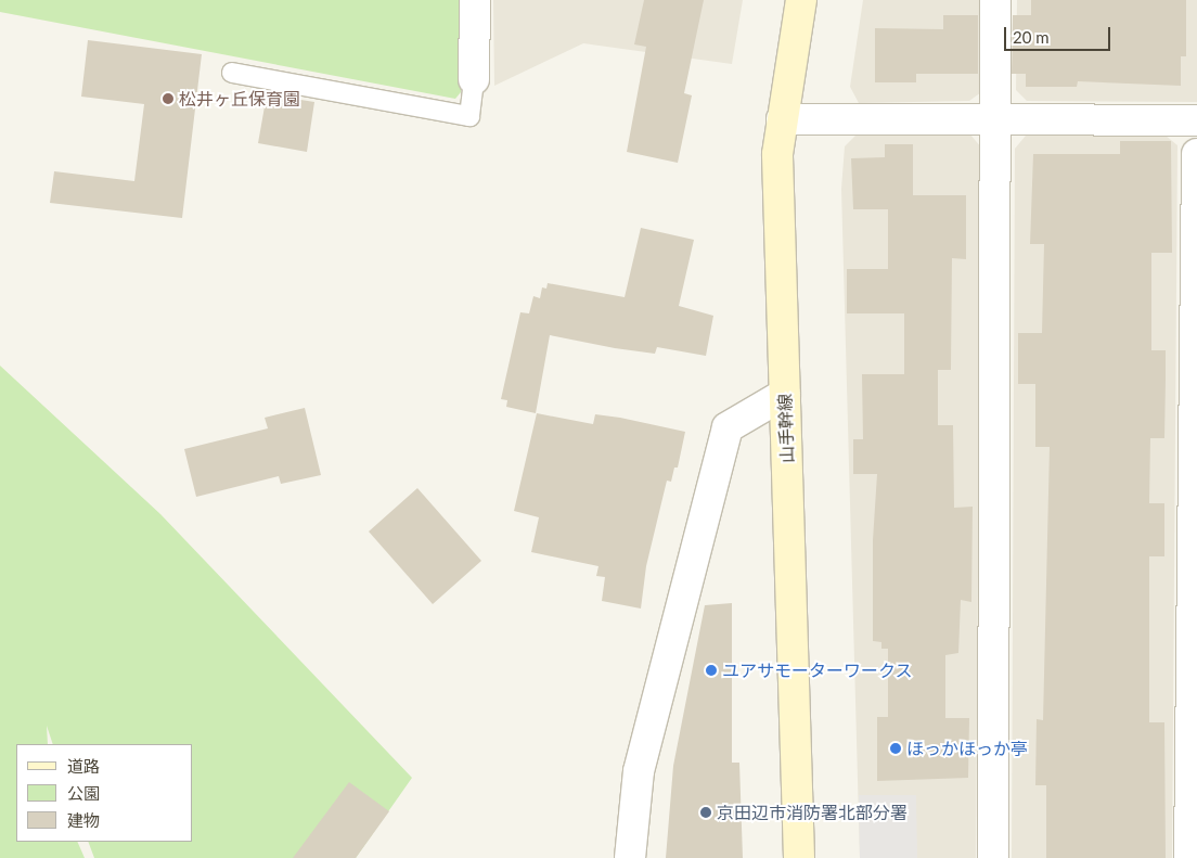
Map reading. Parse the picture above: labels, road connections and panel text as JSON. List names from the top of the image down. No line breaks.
{"streets":{"street":["山手幹線"]},"places":["松井ヶ丘保育園","ユアサモーターワークス","ほっかほっか亭","京田辺市消防署北部分署"],"legend":["道路","公園","建物"],"scale_bar":"20 m"}
